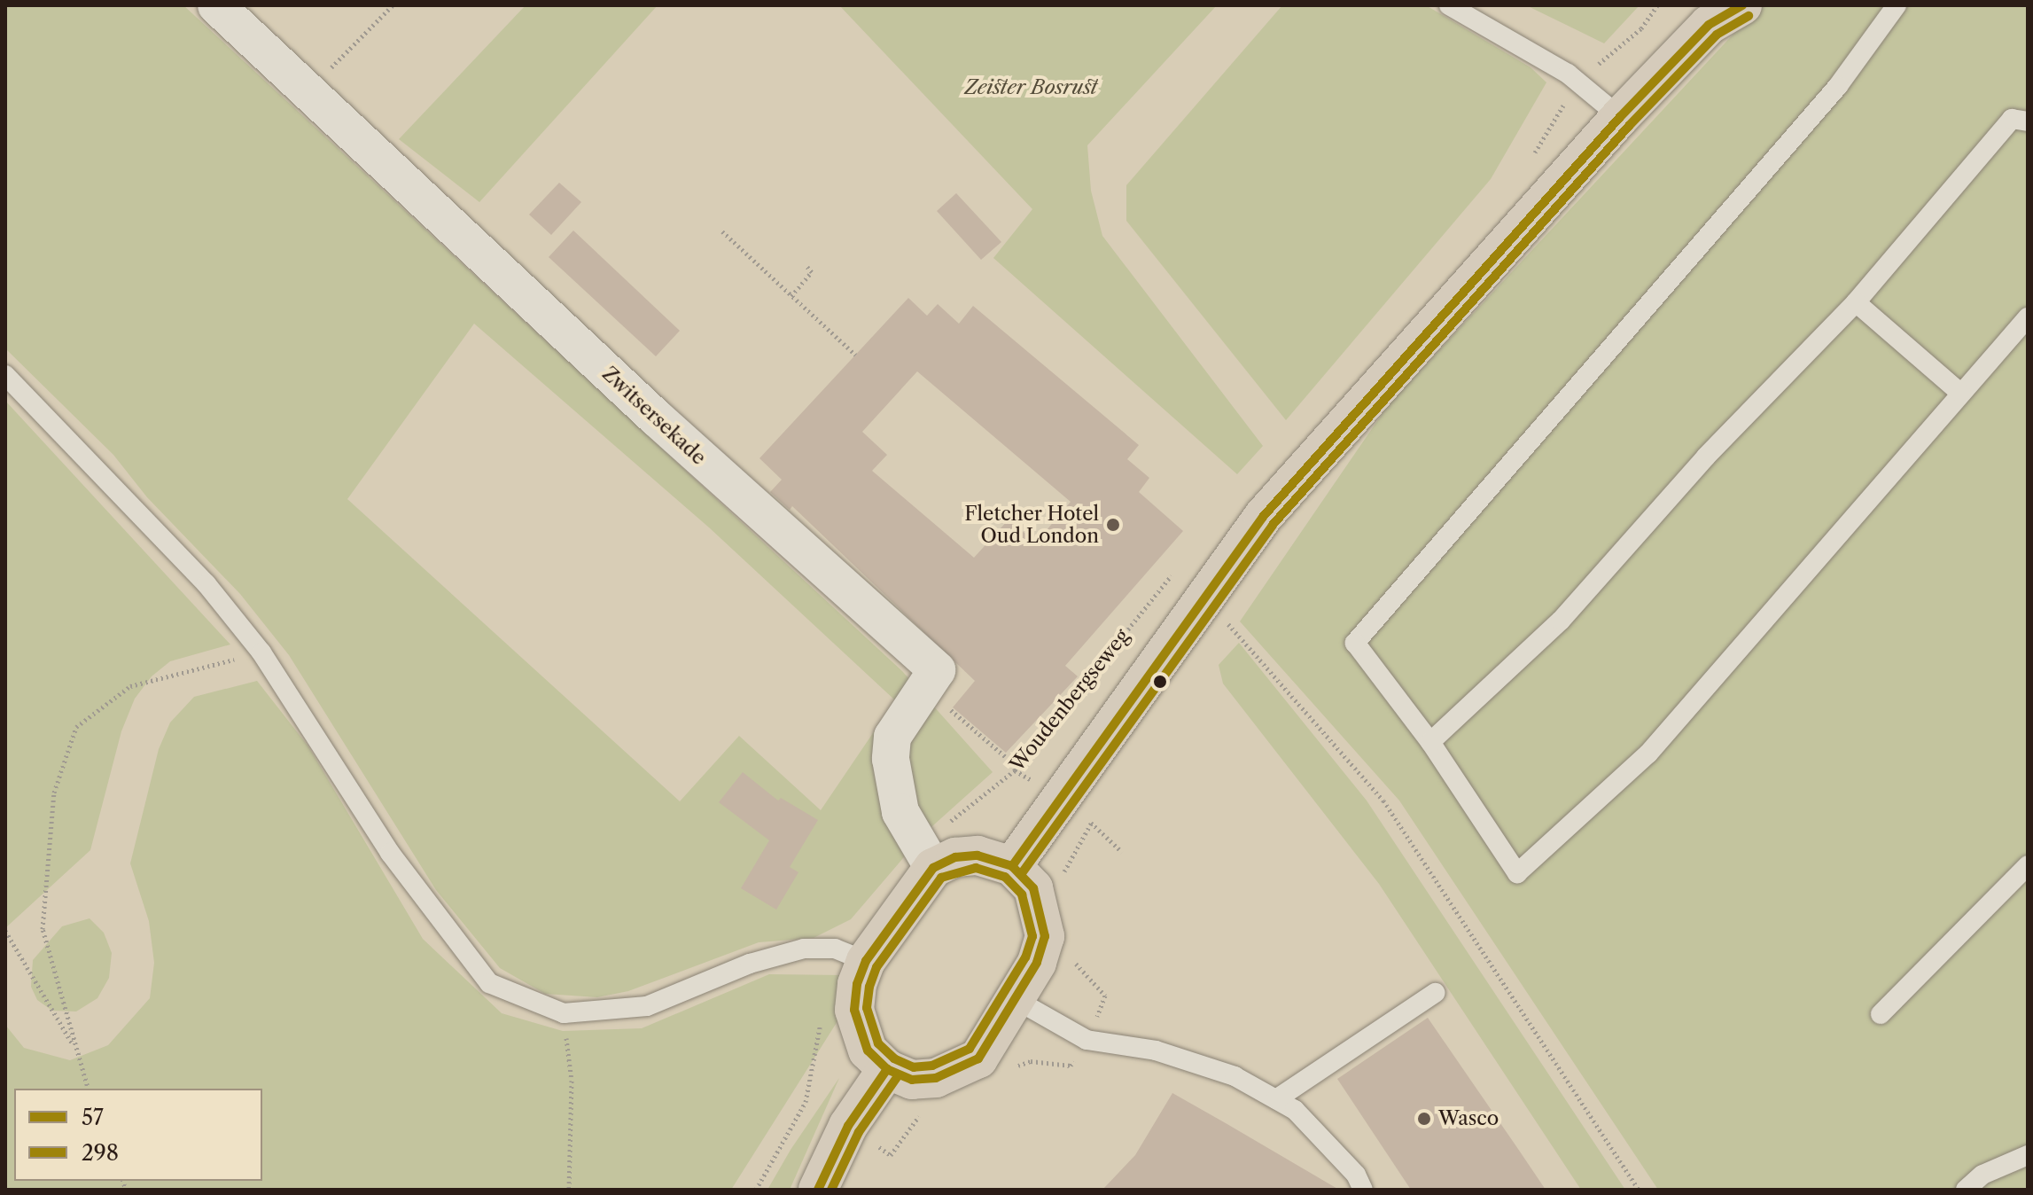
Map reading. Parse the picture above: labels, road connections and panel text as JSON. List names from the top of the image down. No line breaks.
{"streets":{"street":["Zwitsersekade"],"path":["Woudenbergseweg"]},"parks":["Zeister Bosrust"],"places":["Fletcher Hotel Oud London","Wasco"],"lines":["transit line 57","transit line 298"],"legend":["57","298"]}
